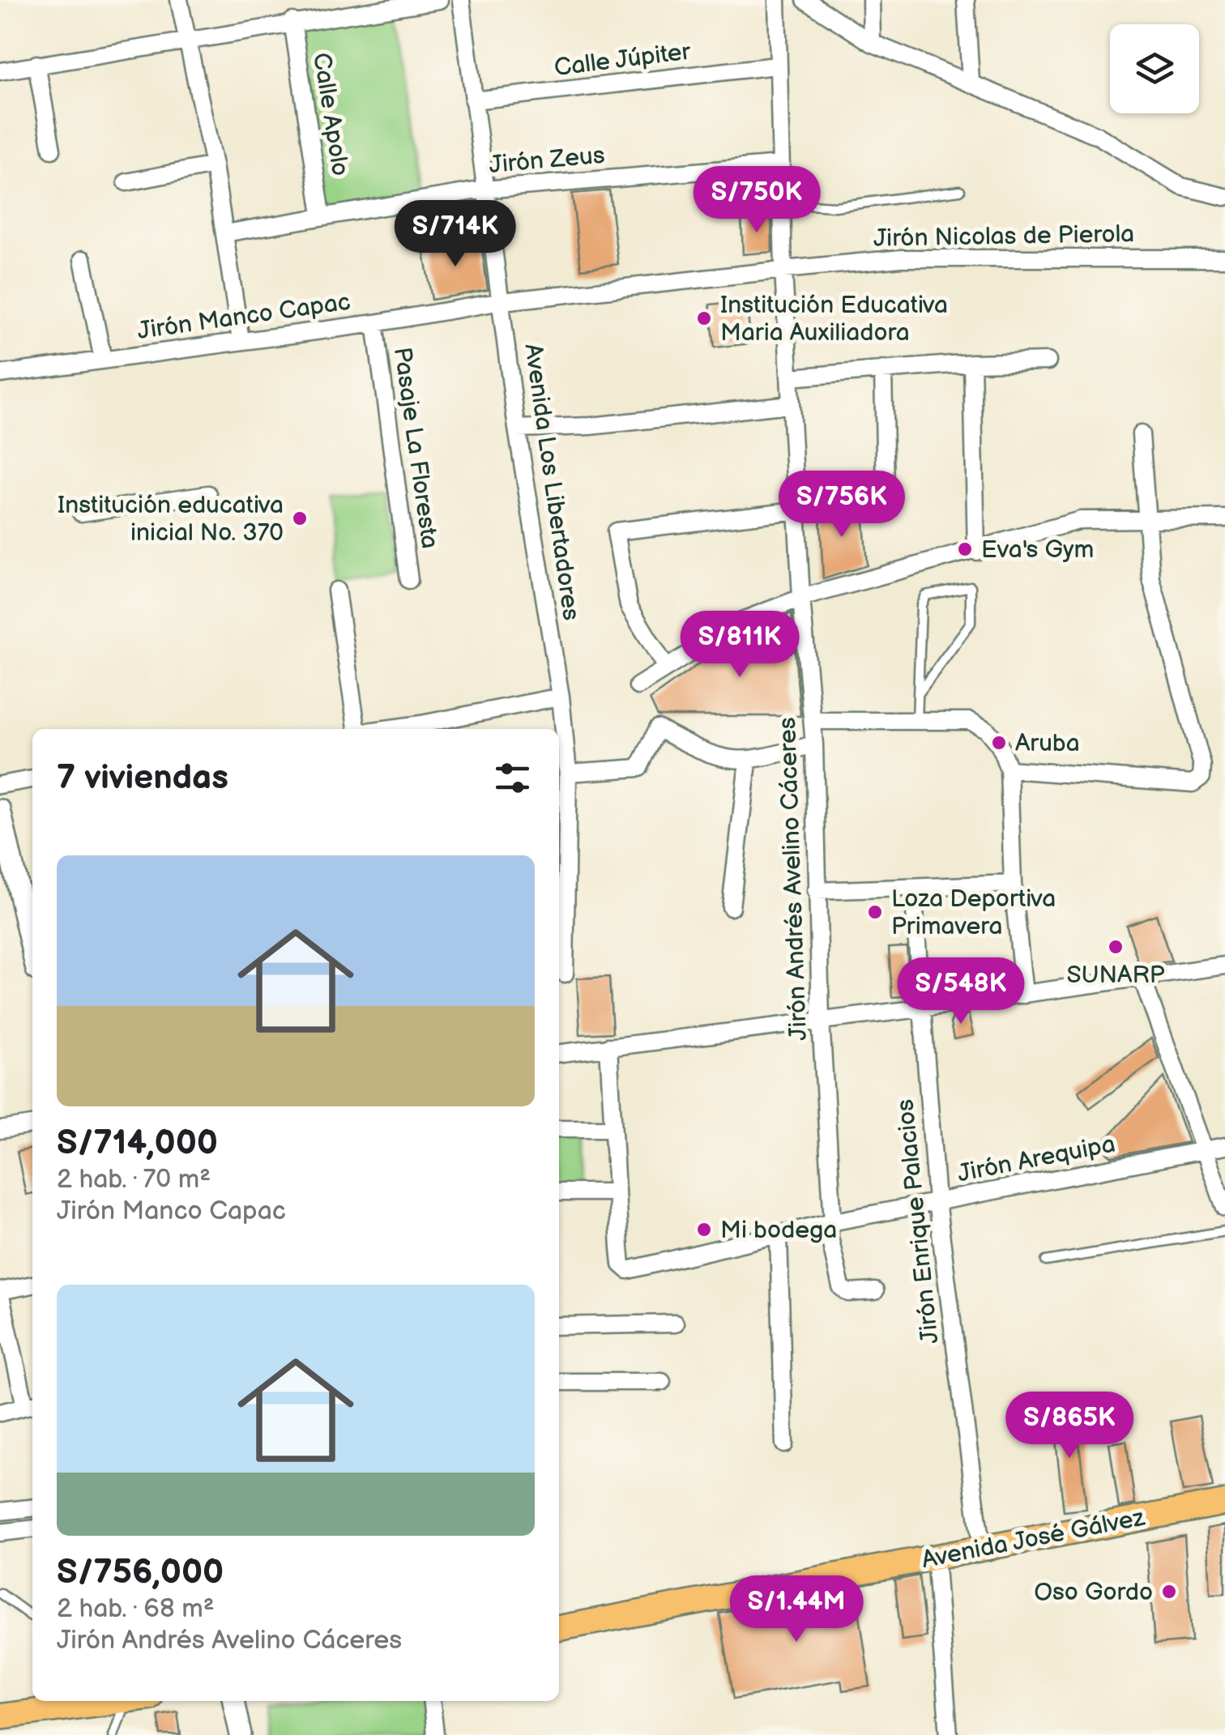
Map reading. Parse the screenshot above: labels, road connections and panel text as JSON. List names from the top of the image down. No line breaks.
{"streets":{"main road":["Avenida José Gálvez"],"street":["Calle Júpiter","Calle Apolo","Jirón Zeus","Jirón Nicolas de Pierola","Jirón Manco Capac","Pasaje La Floresta","Avenida Los Libertadores","Jirón Andrés Avelino Cáceres","Jirón Arequipa","Jirón Enrique Palacios"]},"crossings":[["Calle Júpiter","Avenida Los Libertadores"],["Calle Júpiter","Jirón Andrés Avelino Cáceres"],["Calle Apolo","Jirón Zeus"],["Jirón Zeus","Avenida Los Libertadores"],["Jirón Zeus","Jirón Andrés Avelino Cáceres"],["Jirón Nicolas de Pierola","Jirón Manco Capac"],["Jirón Nicolas de Pierola","Jirón Andrés Avelino Cáceres"],["Jirón Manco Capac","Pasaje La Floresta"],["Jirón Manco Capac","Avenida Los Libertadores"],["Jirón Manco Capac","Jirón Andrés Avelino Cáceres"],["Jirón Andrés Avelino Cáceres","Jirón Arequipa"],["Jirón Arequipa","Jirón Enrique Palacios"],["Jirón Enrique Palacios","Avenida José Gálvez"]],"places":["Institución Educativa Maria Auxiliadora","Institución educativa inicial No. 370","Eva's Gym","Aruba","Loza Deportiva Primavera","SUNARP","Mi bodega","Oso Gordo"],"page":{"price":["S/750K","S/714K","S/756K","S/811K","S/548K","S/865K","S/1.44M"],"heading":"7 viviendas","list":[{"name":"S/714,000","note":"2 hab. · 70 m² · Jirón Manco Capac"},{"name":"S/756,000","note":"2 hab. · 68 m² · Jirón Andrés Avelino Cáceres"}]}}
